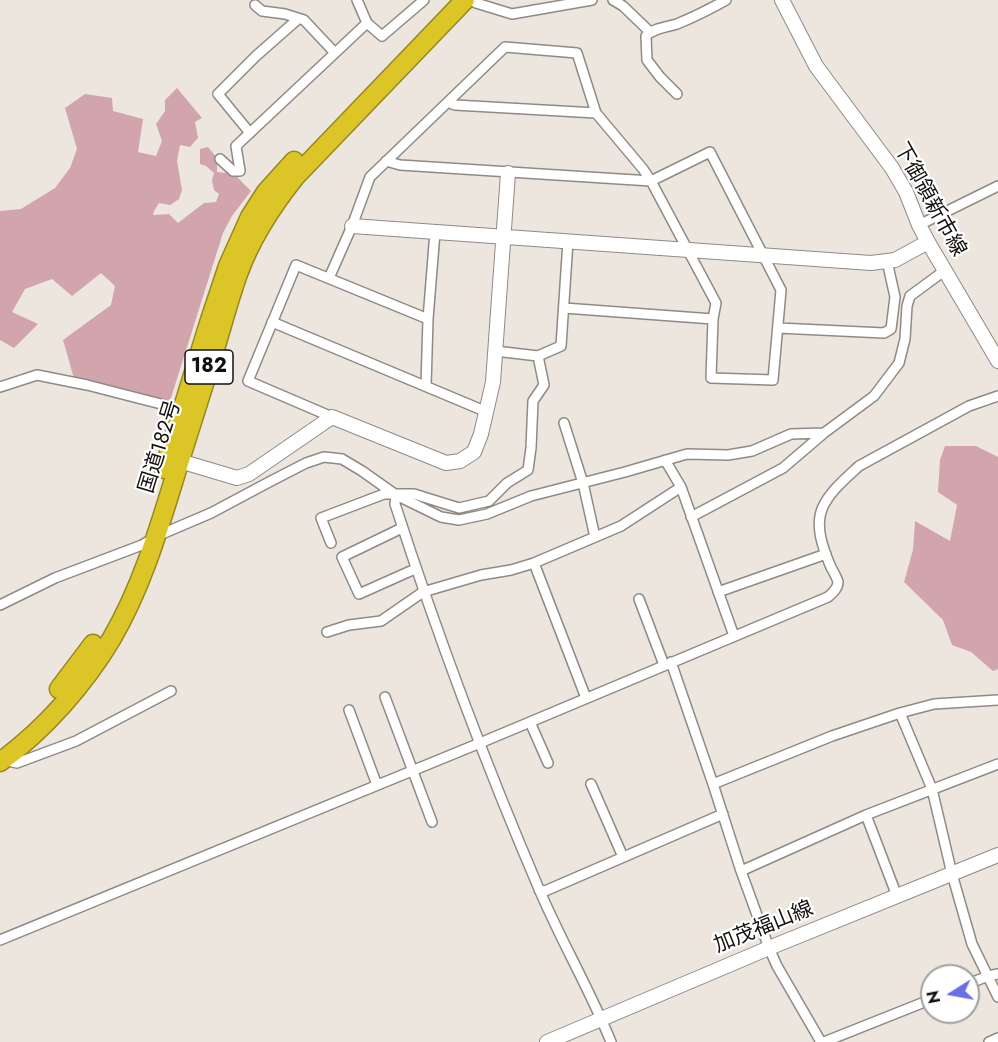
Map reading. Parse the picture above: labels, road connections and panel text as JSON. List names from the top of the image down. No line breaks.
{"streets":{"highway":["182","国道182号"],"street":["下御領新市線","加茂福山線"]},"north":"left"}
